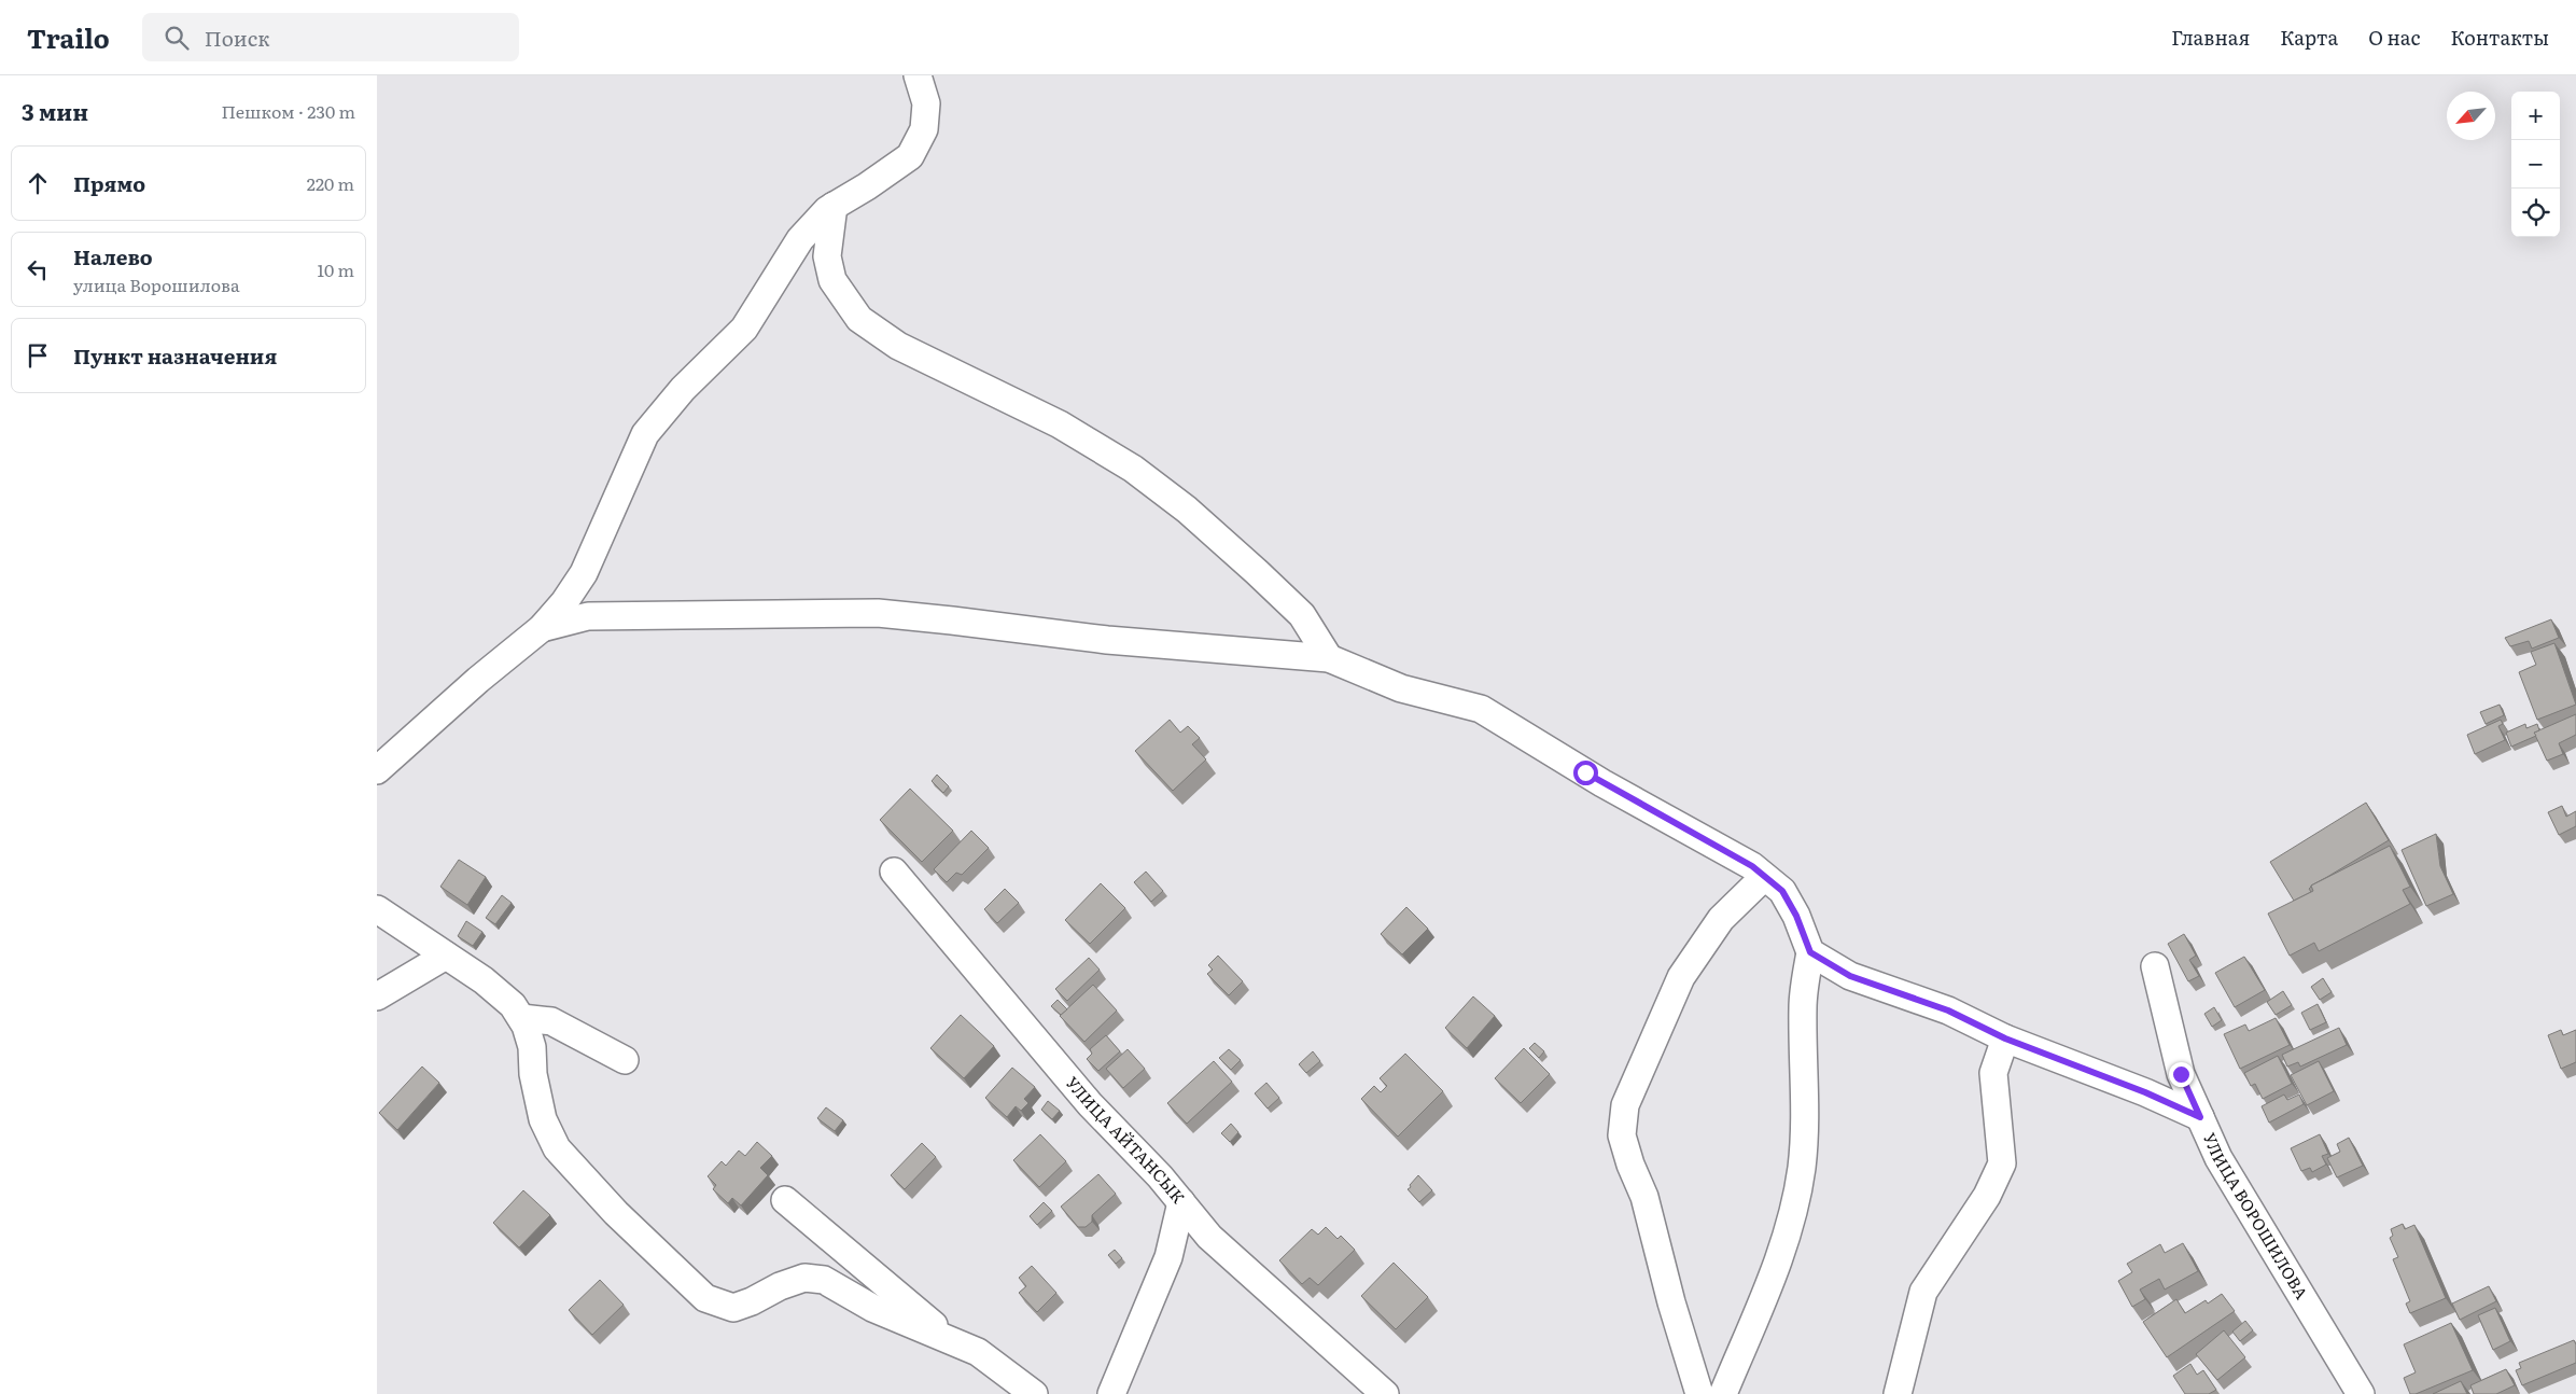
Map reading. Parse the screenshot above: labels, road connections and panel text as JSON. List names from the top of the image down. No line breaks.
{"streets":{"street":["УЛИЦА АЙТАНСЫК","УЛИЦА ВОРОШИЛОВА"]},"north":"bottom left","page":{"header":"Trailo","search":"Поиск","nav":["Главная","Карта","О нас","Контакты"],"heading":["3 мин","Пешком · 230 m"],"map_buttons":["+","−"],"list":[["Прямо","220 m"],["Налево","улица Ворошилова","10 m"],"Пункт назначения"]}}
